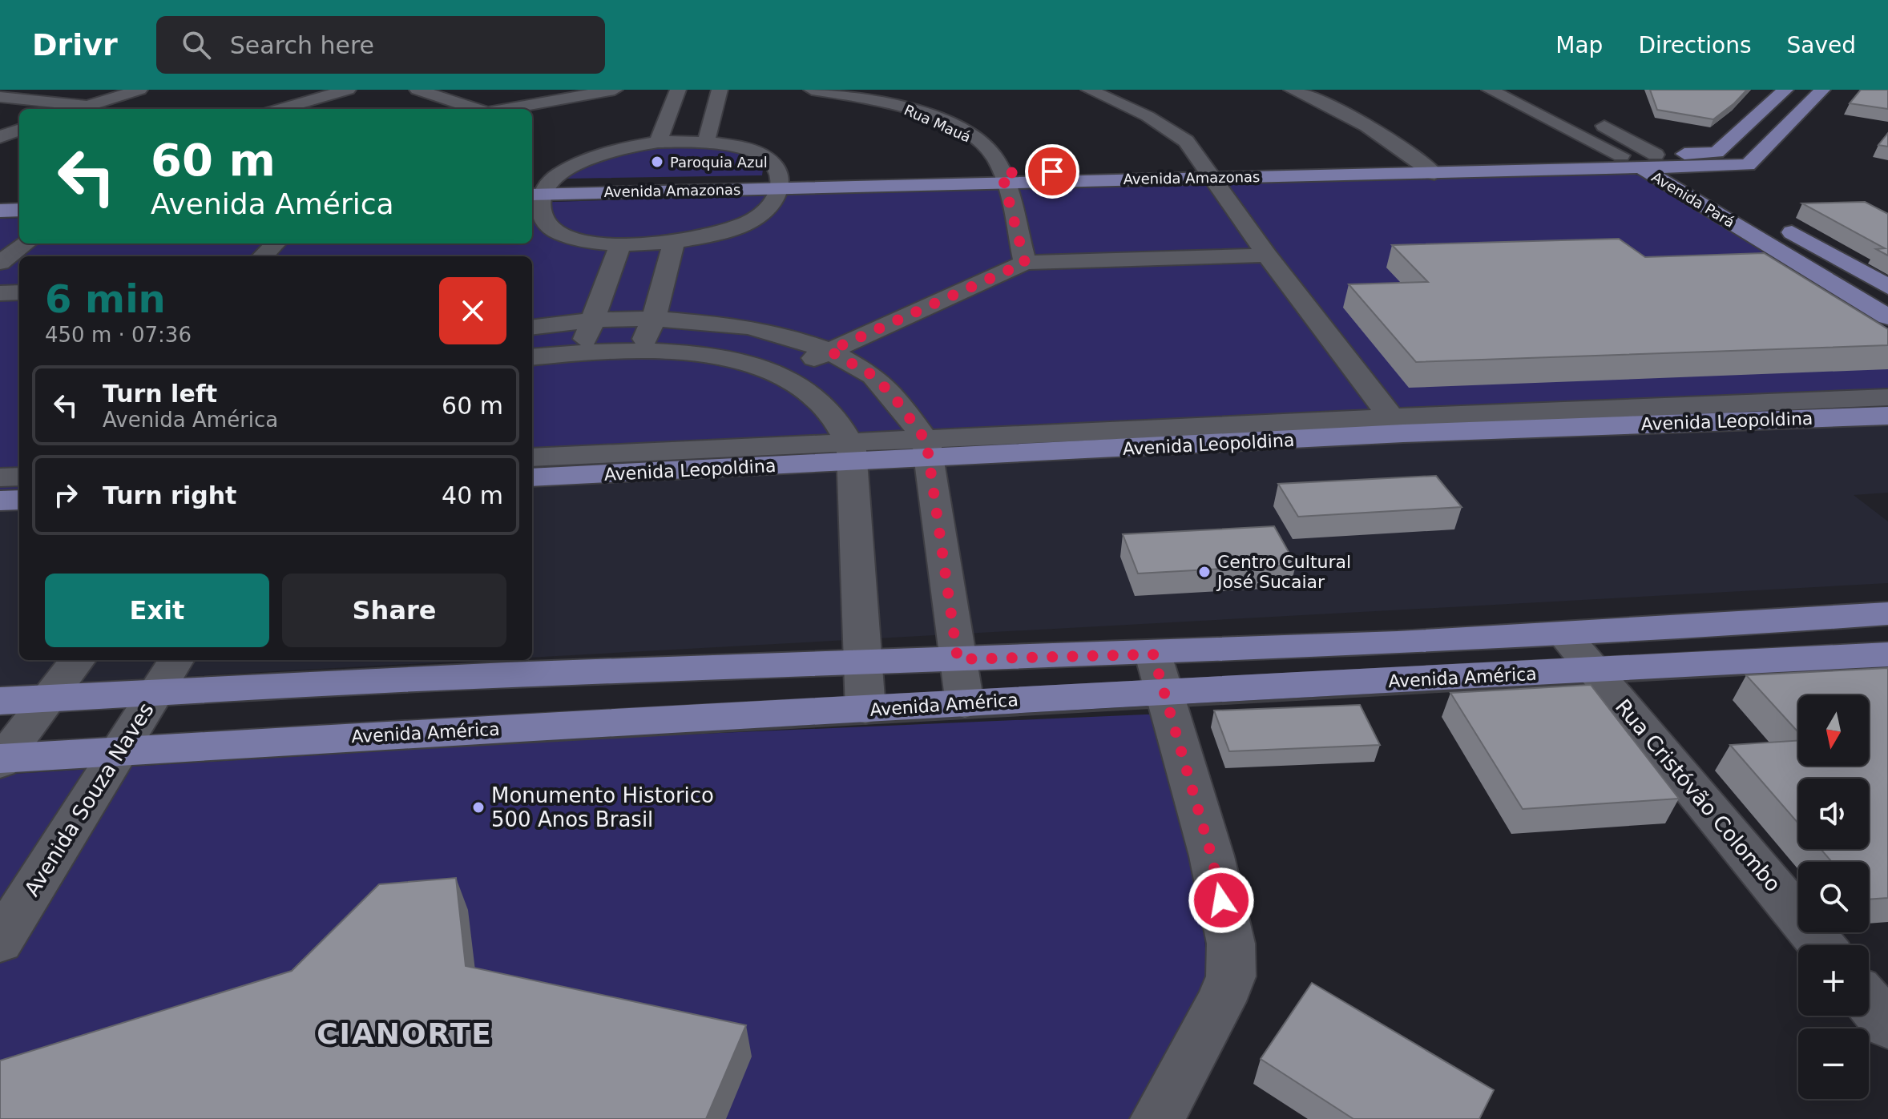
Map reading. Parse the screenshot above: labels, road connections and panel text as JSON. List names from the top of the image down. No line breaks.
{"streets":{"main road":["Avenida Amazonas","Avenida Pará","Avenida Leopoldina","Avenida América"],"street":["Rua Mauá","Rua Cristóvão Colombo","Avenida Souza Naves"]},"crossings":[["Rua Mauá","Avenida Amazonas"],["Avenida Amazonas","Avenida Pará"],["Avenida América","Rua Cristóvão Colombo"],["Avenida América","Avenida Souza Naves"]],"districts":["CIANORTE"],"places":["Paroquia Azul","Centro Cultural José Sucaiar","Monumento Historico 500 Anos Brasil"],"north":"bottom","page":{"header":"Drivr","search":"Search here","nav":["Map","Directions","Saved"],"turn":["60 m","Avenida América"],"heading":["6 min","450 m · 07:36"],"list":[{"name":"Turn left","note":"Avenida América","value":"60 m"},{"name":"Turn right","value":"40 m"}],"buttons":["Exit","Share"],"map_buttons":["+","−"]}}
